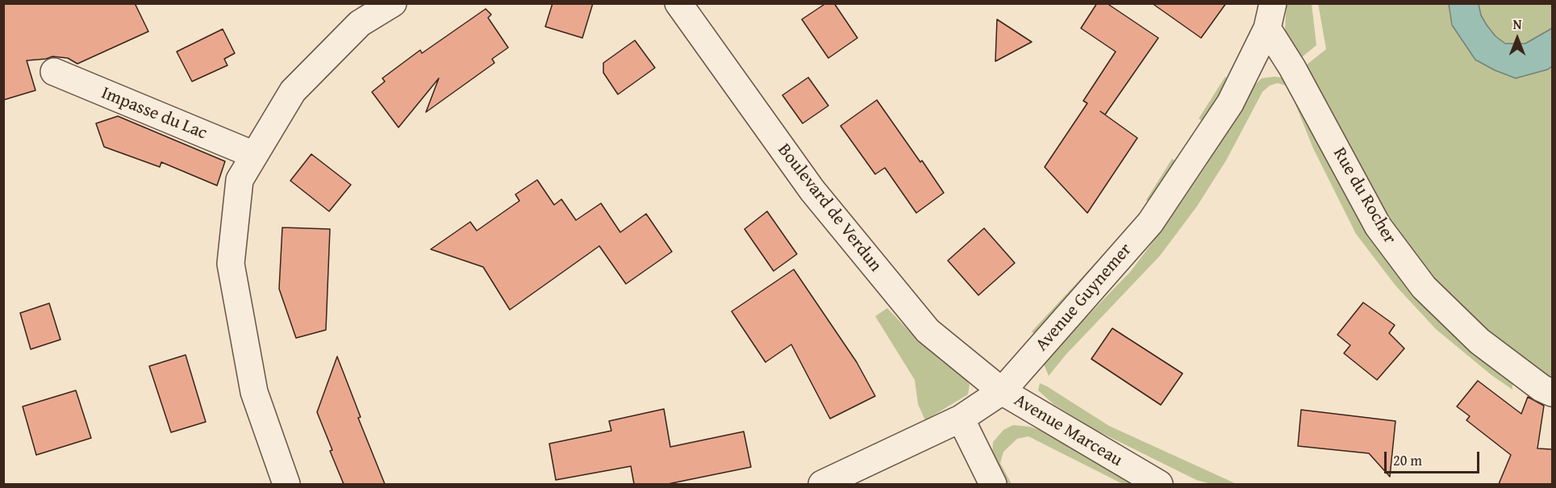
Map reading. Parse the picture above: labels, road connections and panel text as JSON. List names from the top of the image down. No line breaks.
{"streets":{"street":["Impasse du Lac","Rue du Rocher","Boulevard de Verdun","Avenue Guynemer","Avenue Marceau"]},"crossings":[["Rue du Rocher","Avenue Guynemer"],["Boulevard de Verdun","Avenue Guynemer"],["Boulevard de Verdun","Avenue Marceau"],["Avenue Guynemer","Avenue Marceau"]],"scale_bar":"20 m","north":"top"}
